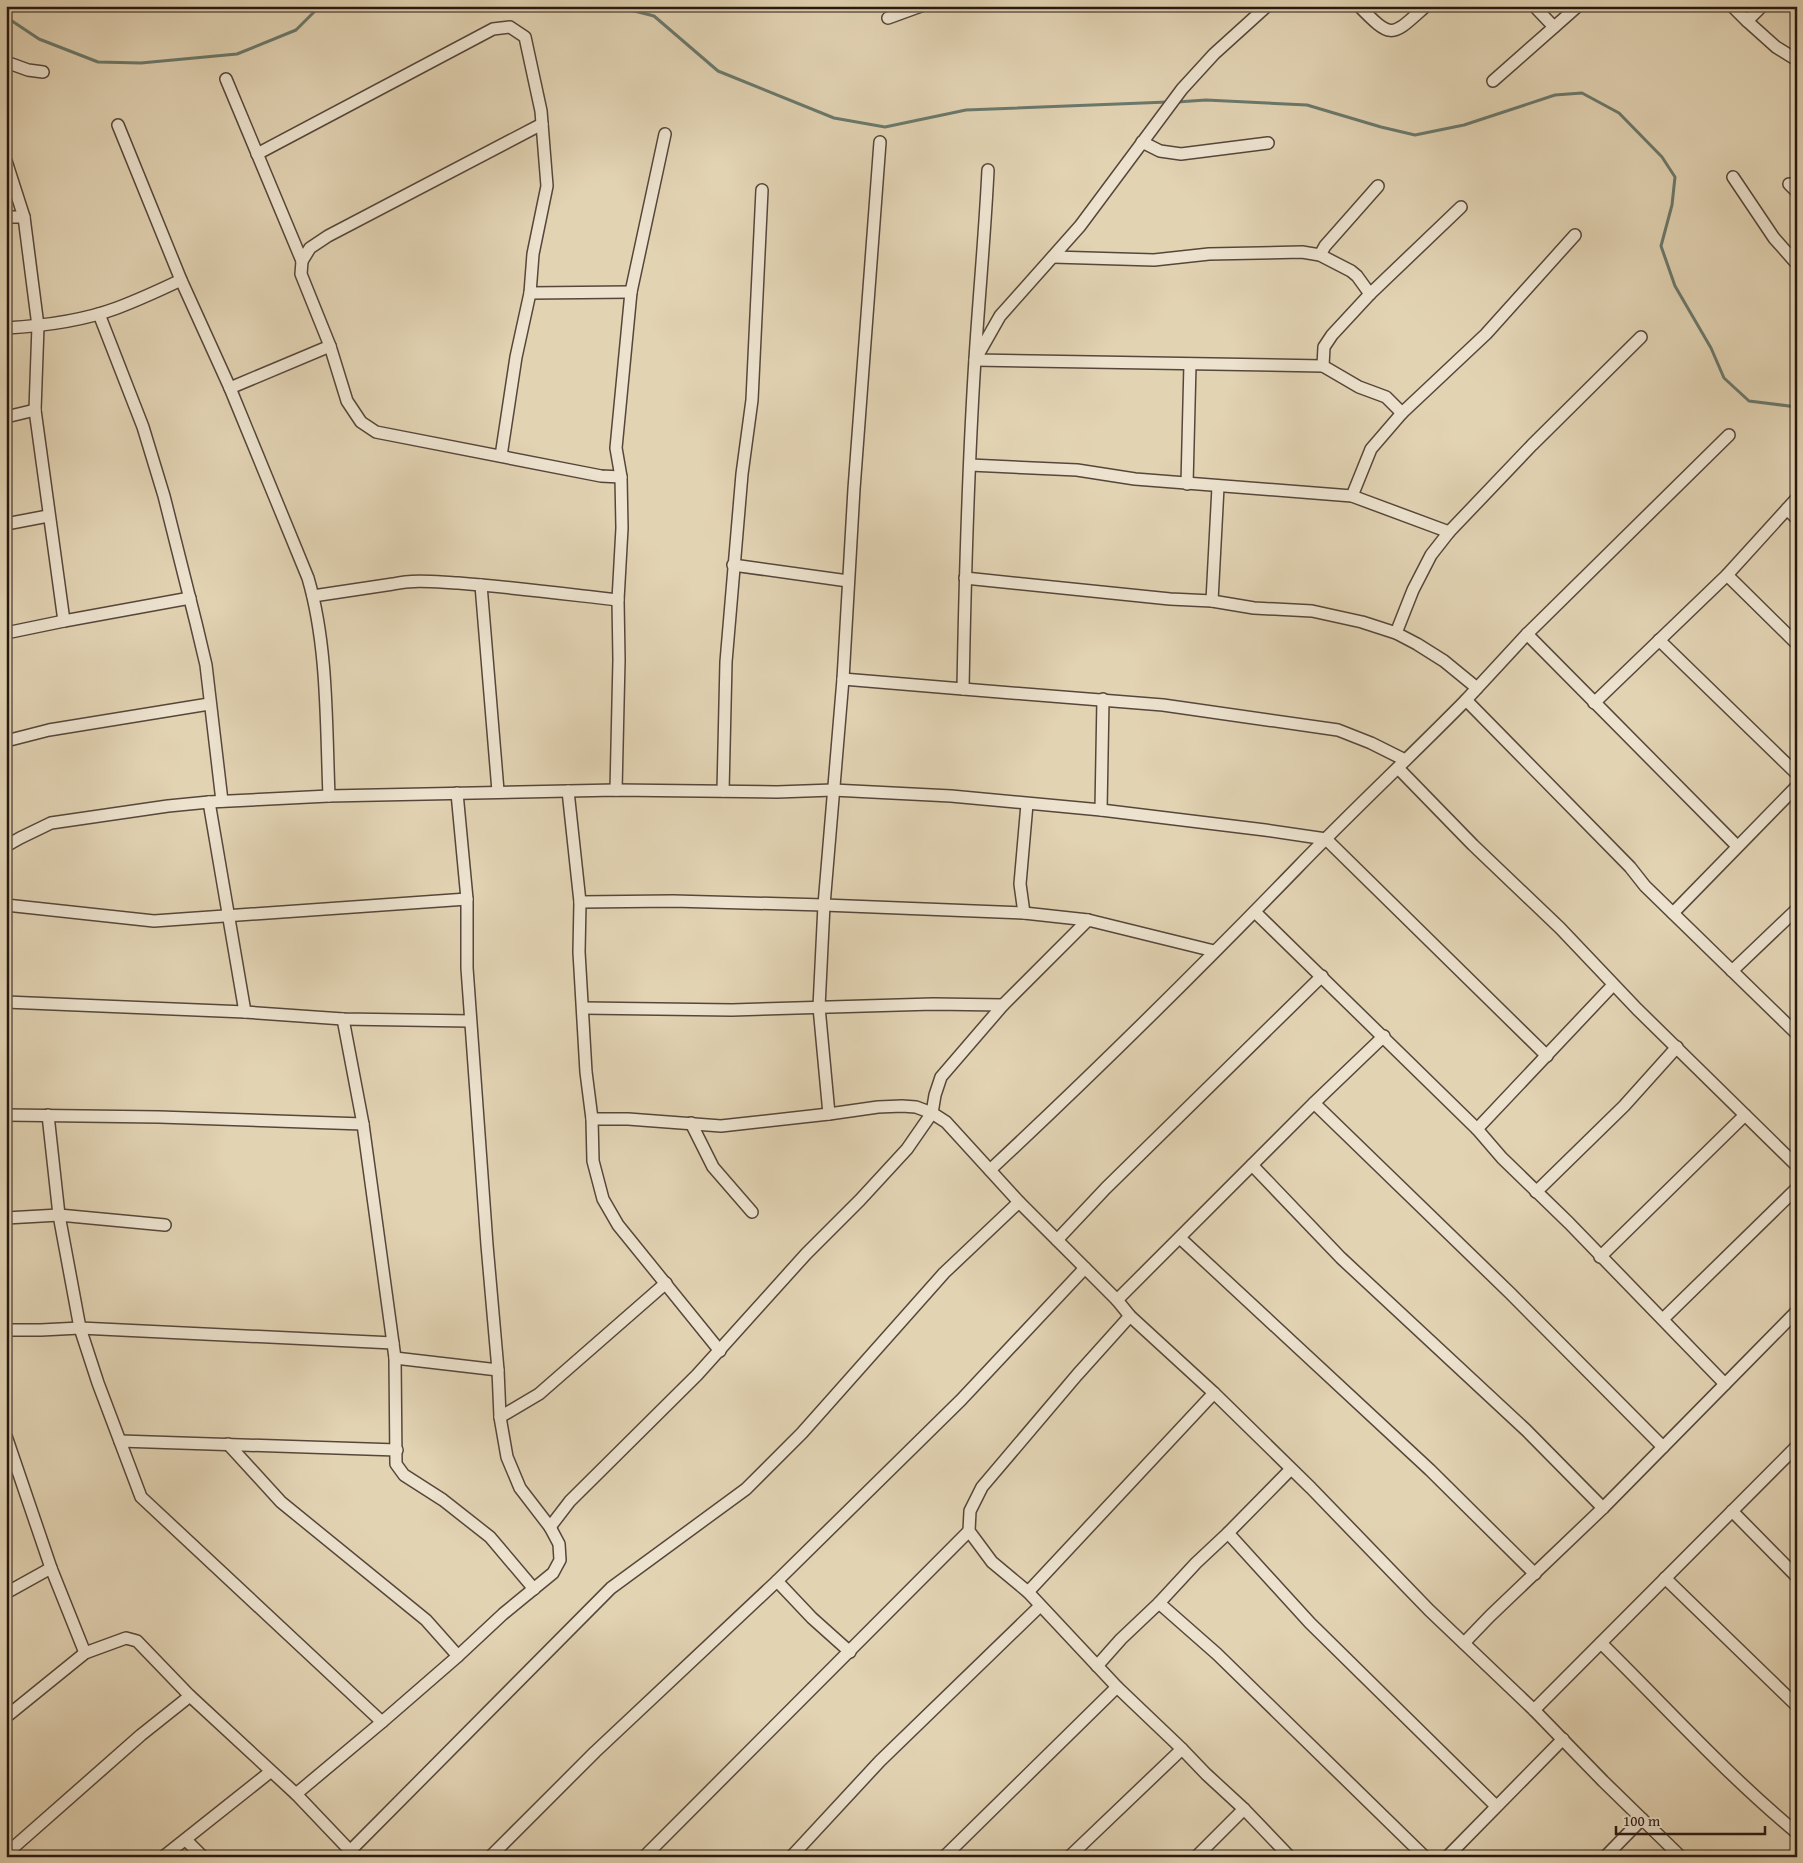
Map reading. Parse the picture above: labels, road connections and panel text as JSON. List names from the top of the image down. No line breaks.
{"scale_bar":"100 m"}
